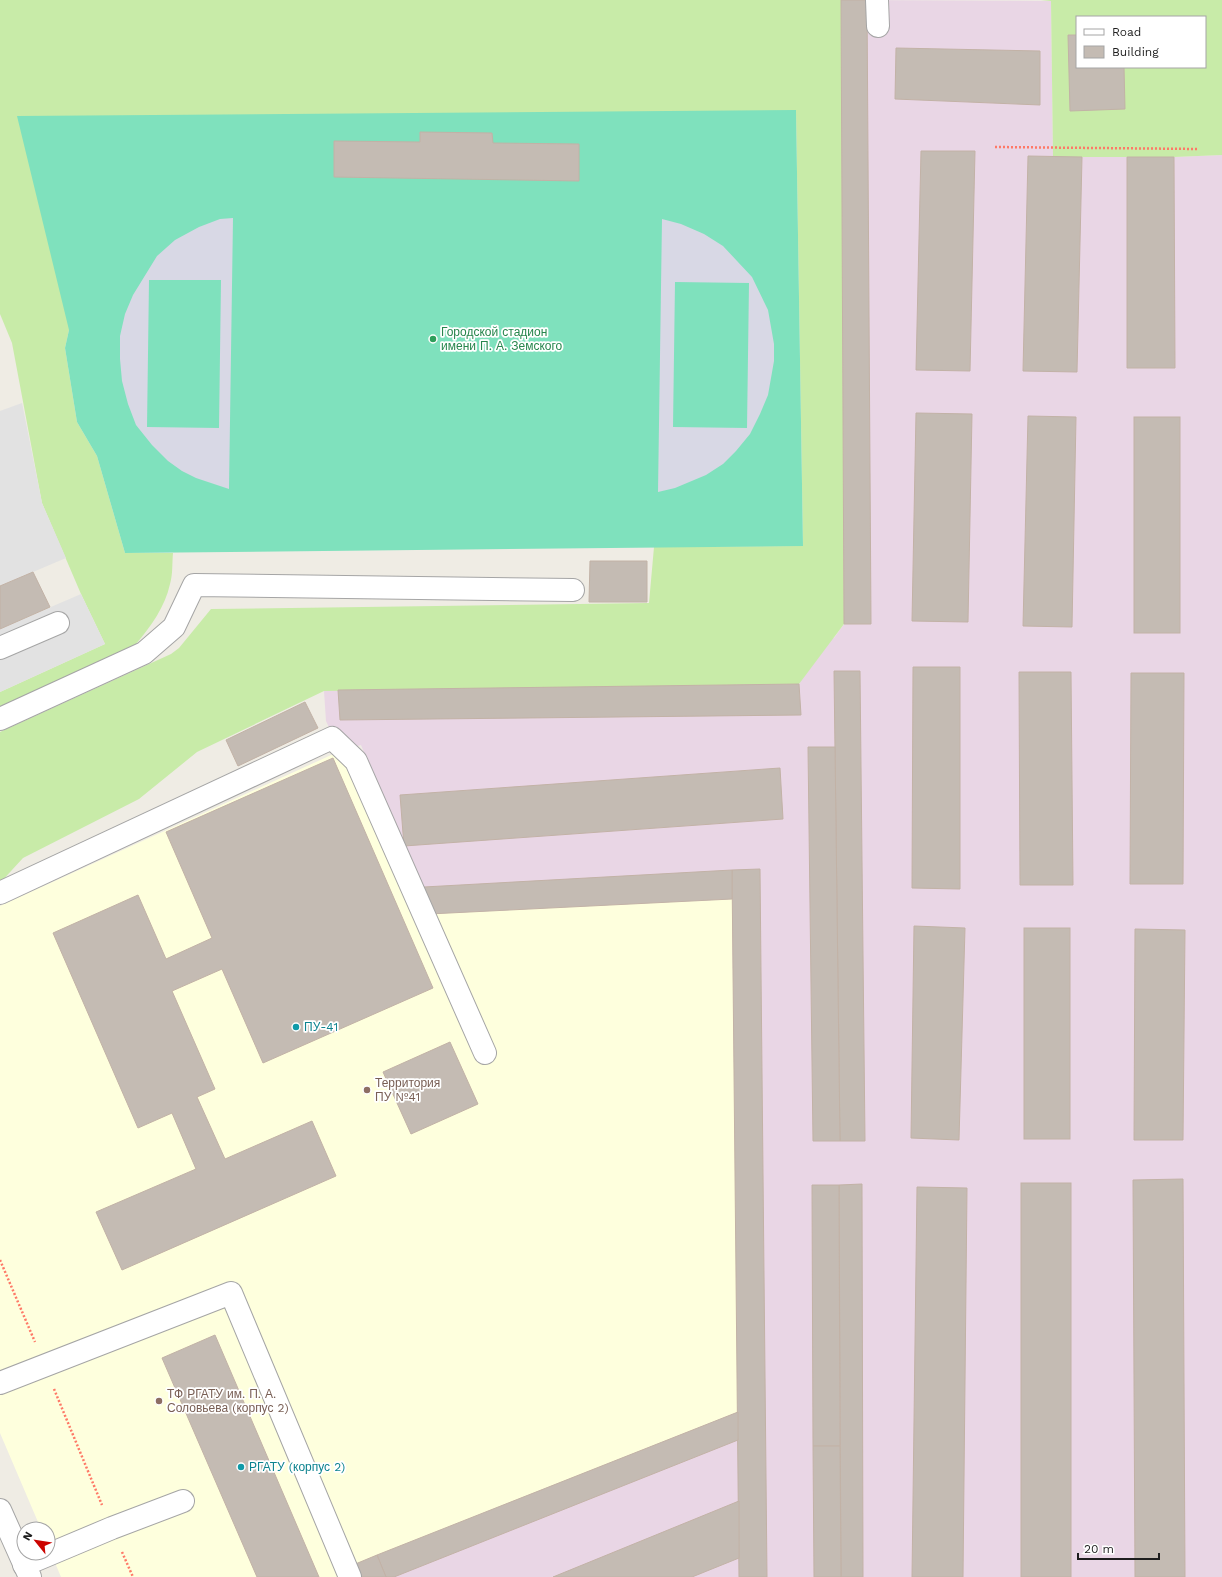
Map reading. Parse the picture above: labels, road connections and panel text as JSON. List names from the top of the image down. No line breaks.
{"places":["Городской стадион имени П. А. Земского","ПУ-41","Территория ПУ №41","ТФ РГАТУ им. П. А. Соловьева (корпус 2)","РГАТУ (корпус 2)"],"legend":["Road","Building"],"scale_bar":"20 m","north":"top left"}
